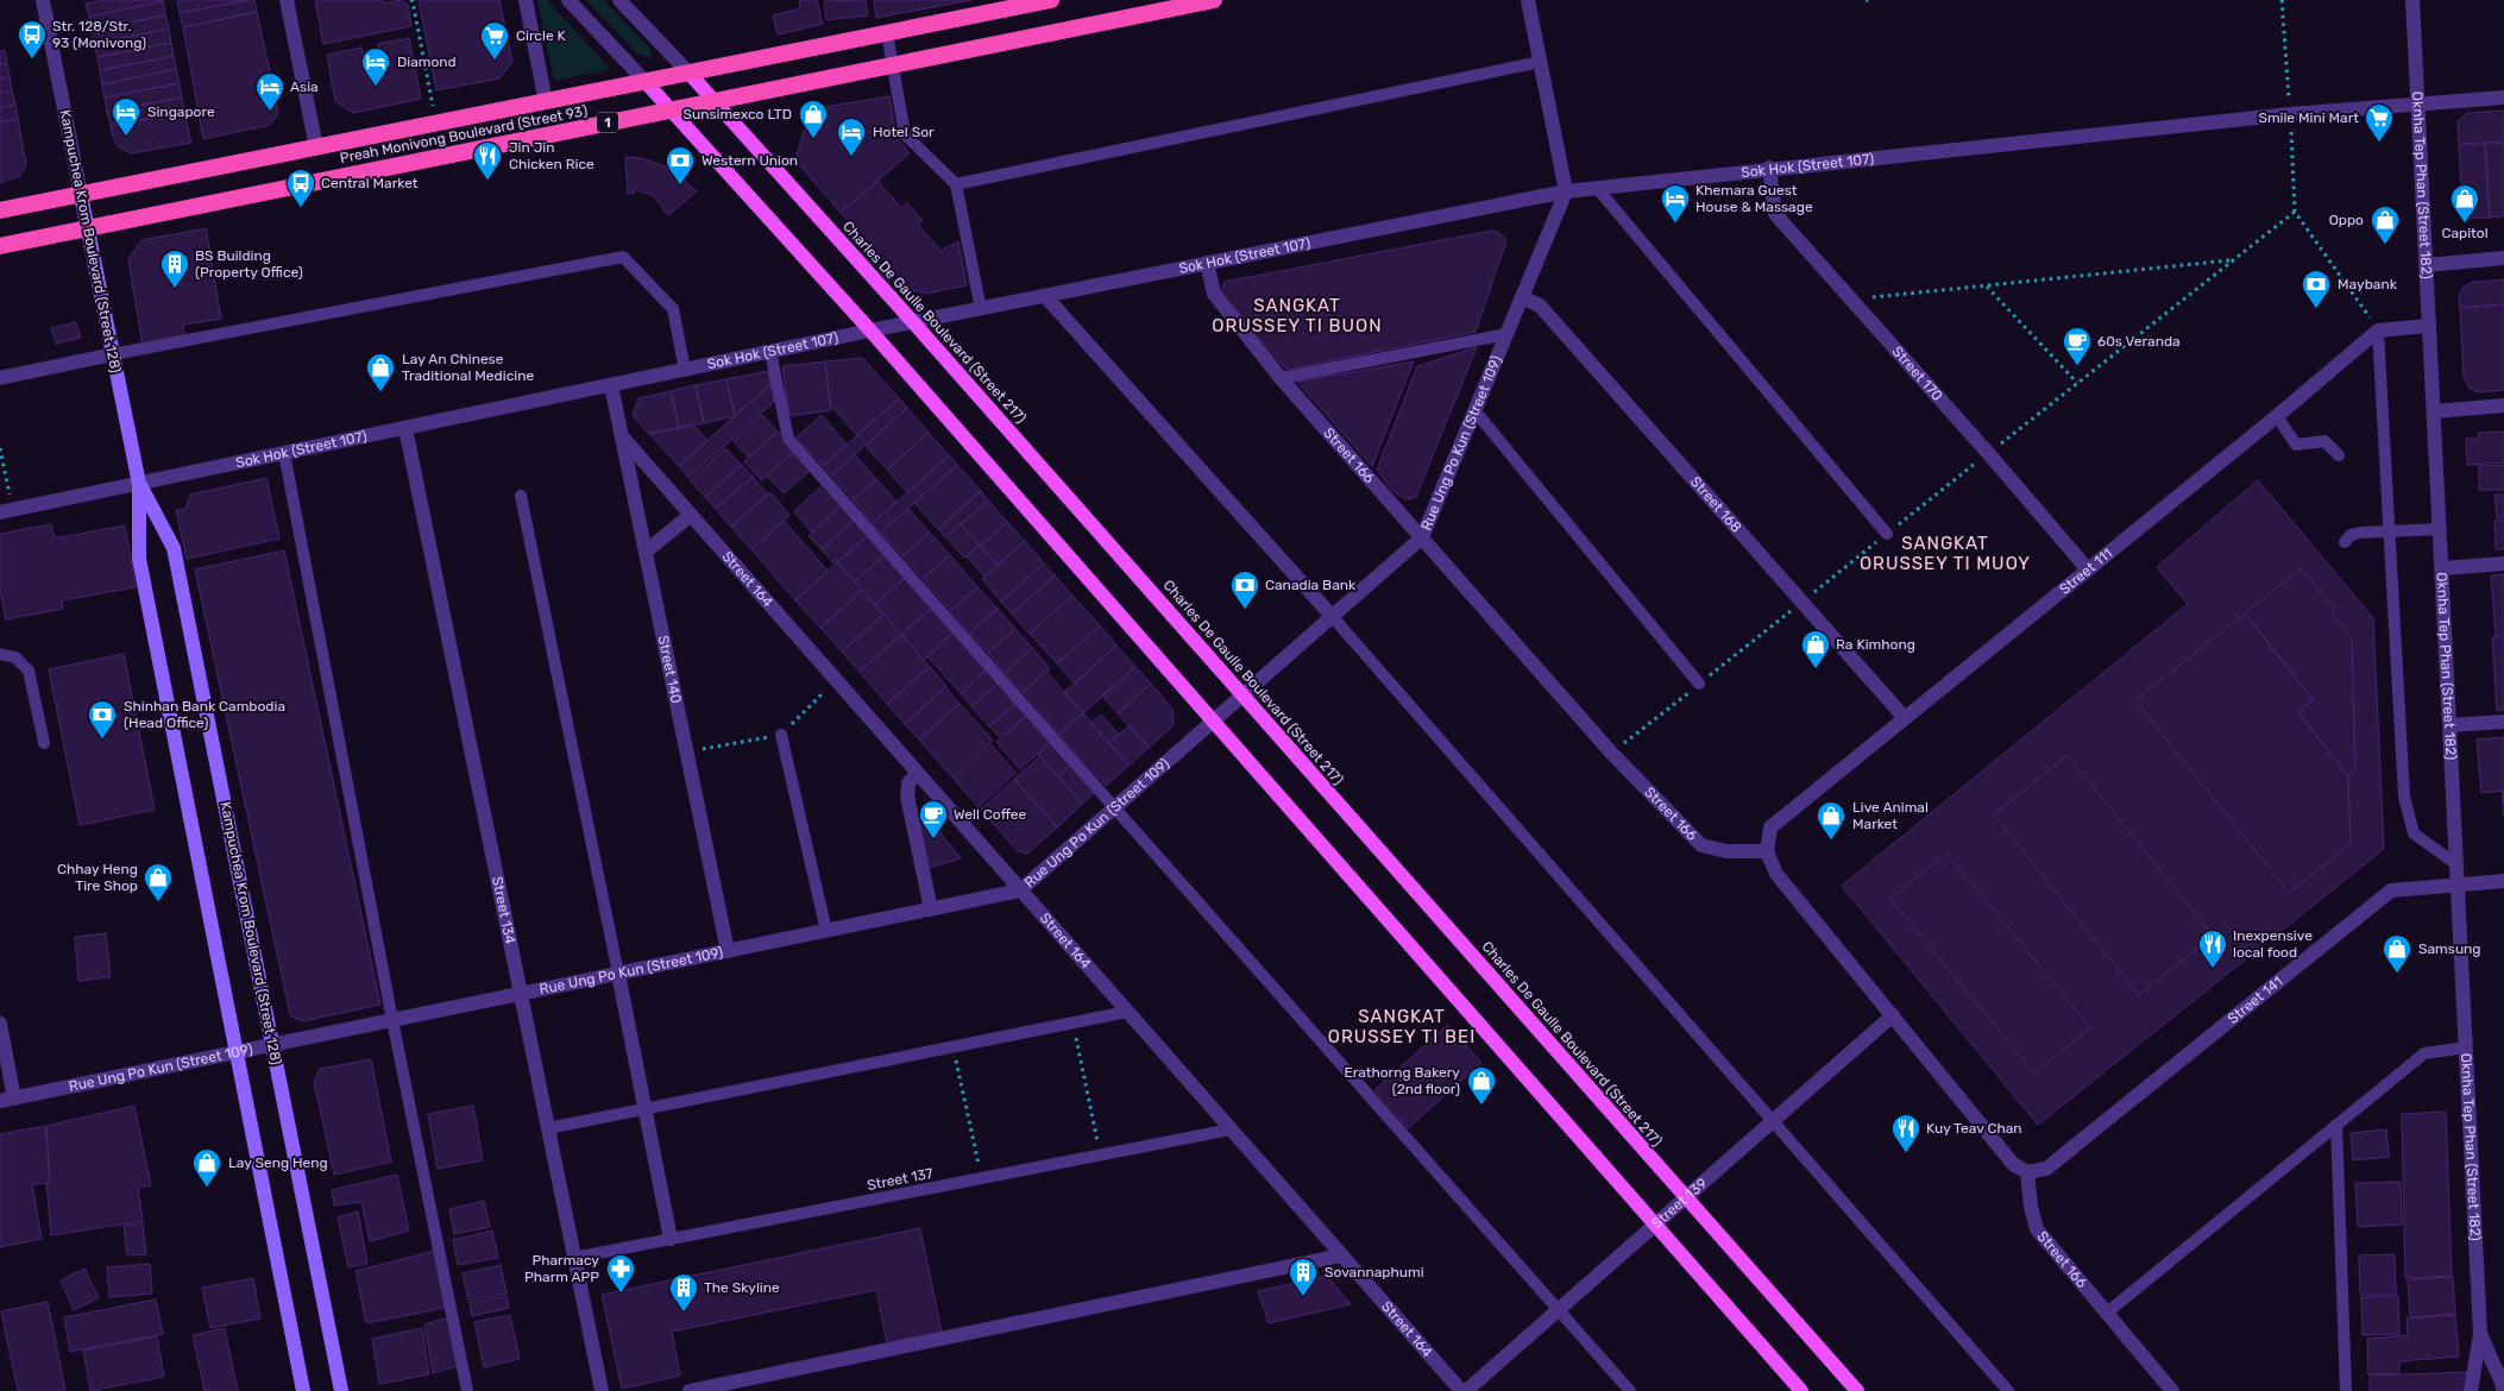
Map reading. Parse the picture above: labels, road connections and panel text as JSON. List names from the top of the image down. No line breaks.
{"streets":{"highway":["1","Preah Monivong Boulevard (Street 93)"],"main road":["Kampuchea Krom Boulevard (Street 128)","Charles De Gaulle Boulevard (Street 217)"],"street":["Sok Hok (Street 107)","Oknha Tep Phan (Street 182)","Street 170","Rue Ung Po Kun (Street 109)","Street 166","Street 168","Street 111","Street 164","Street 140","Street 134","Street 141","Street 139"],"lane":["Street 137"]},"crossings":[["Preah Monivong Boulevard (Street 93)","Kampuchea Krom Boulevard (Street 128)"],["Preah Monivong Boulevard (Street 93)","Charles De Gaulle Boulevard (Street 217)"],["Sok Hok (Street 107)","Oknha Tep Phan (Street 182)"],["Sok Hok (Street 107)","Kampuchea Krom Boulevard (Street 128)"],["Sok Hok (Street 107)","Charles De Gaulle Boulevard (Street 217)"],["Sok Hok (Street 107)","Street 170"],["Sok Hok (Street 107)","Rue Ung Po Kun (Street 109)"],["Sok Hok (Street 107)","Street 166"],["Sok Hok (Street 107)","Street 140"],["Sok Hok (Street 107)","Street 134"],["Oknha Tep Phan (Street 182)","Street 141"],["Kampuchea Krom Boulevard (Street 128)","Rue Ung Po Kun (Street 109)"],["Charles De Gaulle Boulevard (Street 217)","Rue Ung Po Kun (Street 109)"],["Charles De Gaulle Boulevard (Street 217)","Street 139"],["Street 170","Street 111"],["Rue Ung Po Kun (Street 109)","Street 166"],["Rue Ung Po Kun (Street 109)","Street 168"],["Rue Ung Po Kun (Street 109)","Street 164"],["Rue Ung Po Kun (Street 109)","Street 140"],["Rue Ung Po Kun (Street 109)","Street 134"],["Street 166","Street 111"],["Street 166","Street 141"],["Street 168","Street 111"],["Street 164","Street 140"],["Street 164","Street 137"],["Street 134","Street 137"]],"districts":["SANGKAT ORUSSEY TI BUON","SANGKAT ORUSSEY TI MUOY","SANGKAT ORUSSEY TI BEI"],"places":{"bus stop":["Str. 128/Str. 93 (Monivong)","Central Market"],"supermarket":["Circle K","Smile Mini Mart"],"hotel":["Diamond","Asia","Singapore","Hotel Sor","Khemara Guest House & Massage"],"shop":["Sunsimexco LTD","Capitol","Oppo","Lay An Chinese Traditional Medicine","Ra Kimhong","Live Animal Market","Chhay Heng Tire Shop","Samsung","Erathorng Bakery (2nd floor)","Lay Seng Heng"],"restaurant":["Jin Jin Chicken Rice","Inexpensive local food","Kuy Teav Chan"],"bank":["Western Union","Maybank","Canadia Bank","Shinhan Bank Cambodia (Head Office)"],"building":["BS Building (Property Office)","Sovannaphumi","The Skyline"],"cafe":["60s Veranda","Well Coffee"],"pharmacy":["Pharmacy Pharm APP"]}}
